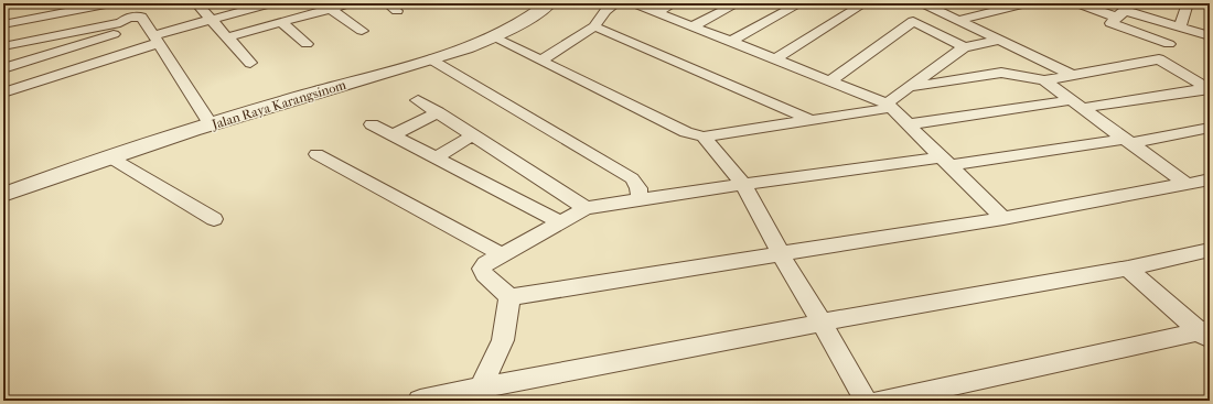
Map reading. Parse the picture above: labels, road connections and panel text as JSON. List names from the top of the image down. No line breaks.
{"streets":{"street":["Jalan Raya Karangsinom"]}}
